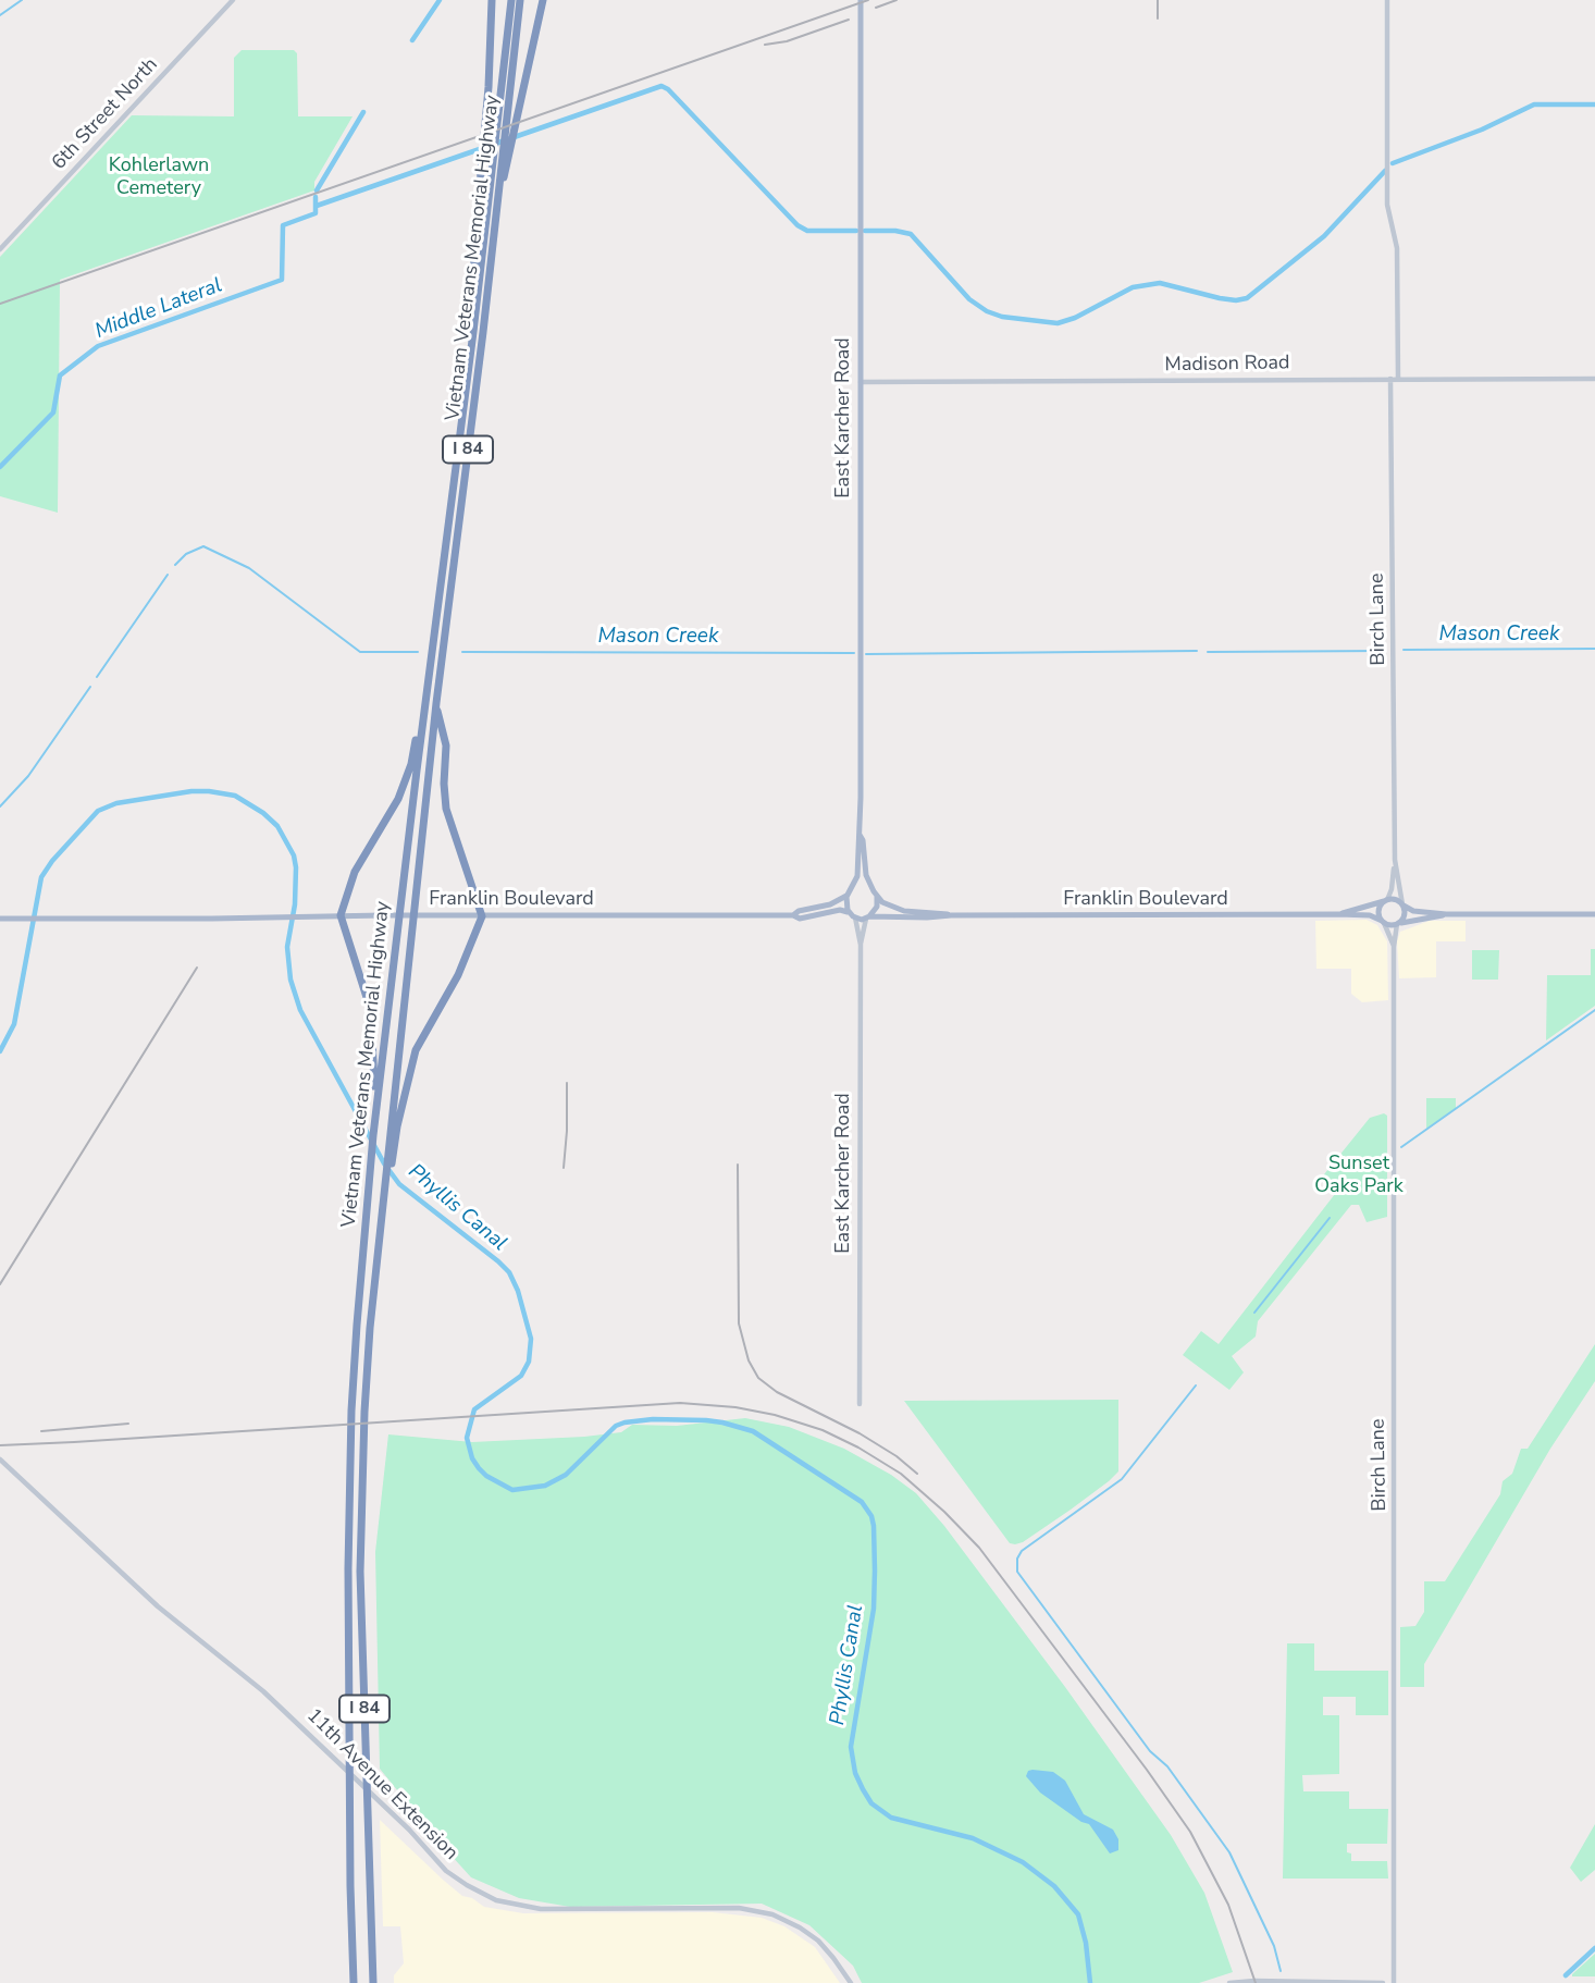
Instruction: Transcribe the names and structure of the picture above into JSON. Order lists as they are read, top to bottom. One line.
{"streets":{"highway":["Vietnam Veterans Memorial Highway","I 84"],"main road":["East Karcher Road","Franklin Boulevard"],"street":["6th Street North","Madison Road","Birch Lane","11th Avenue Extension"]},"crossings":[["Vietnam Veterans Memorial Highway","I 84"],["Madison Road","East Karcher Road"],["Madison Road","Birch Lane"],["Birch Lane","Franklin Boulevard"]],"water":["Middle Lateral","Mason Creek","Phyllis Canal"],"parks":["Kohlerlawn Cemetery","Sunset Oaks Park"]}
